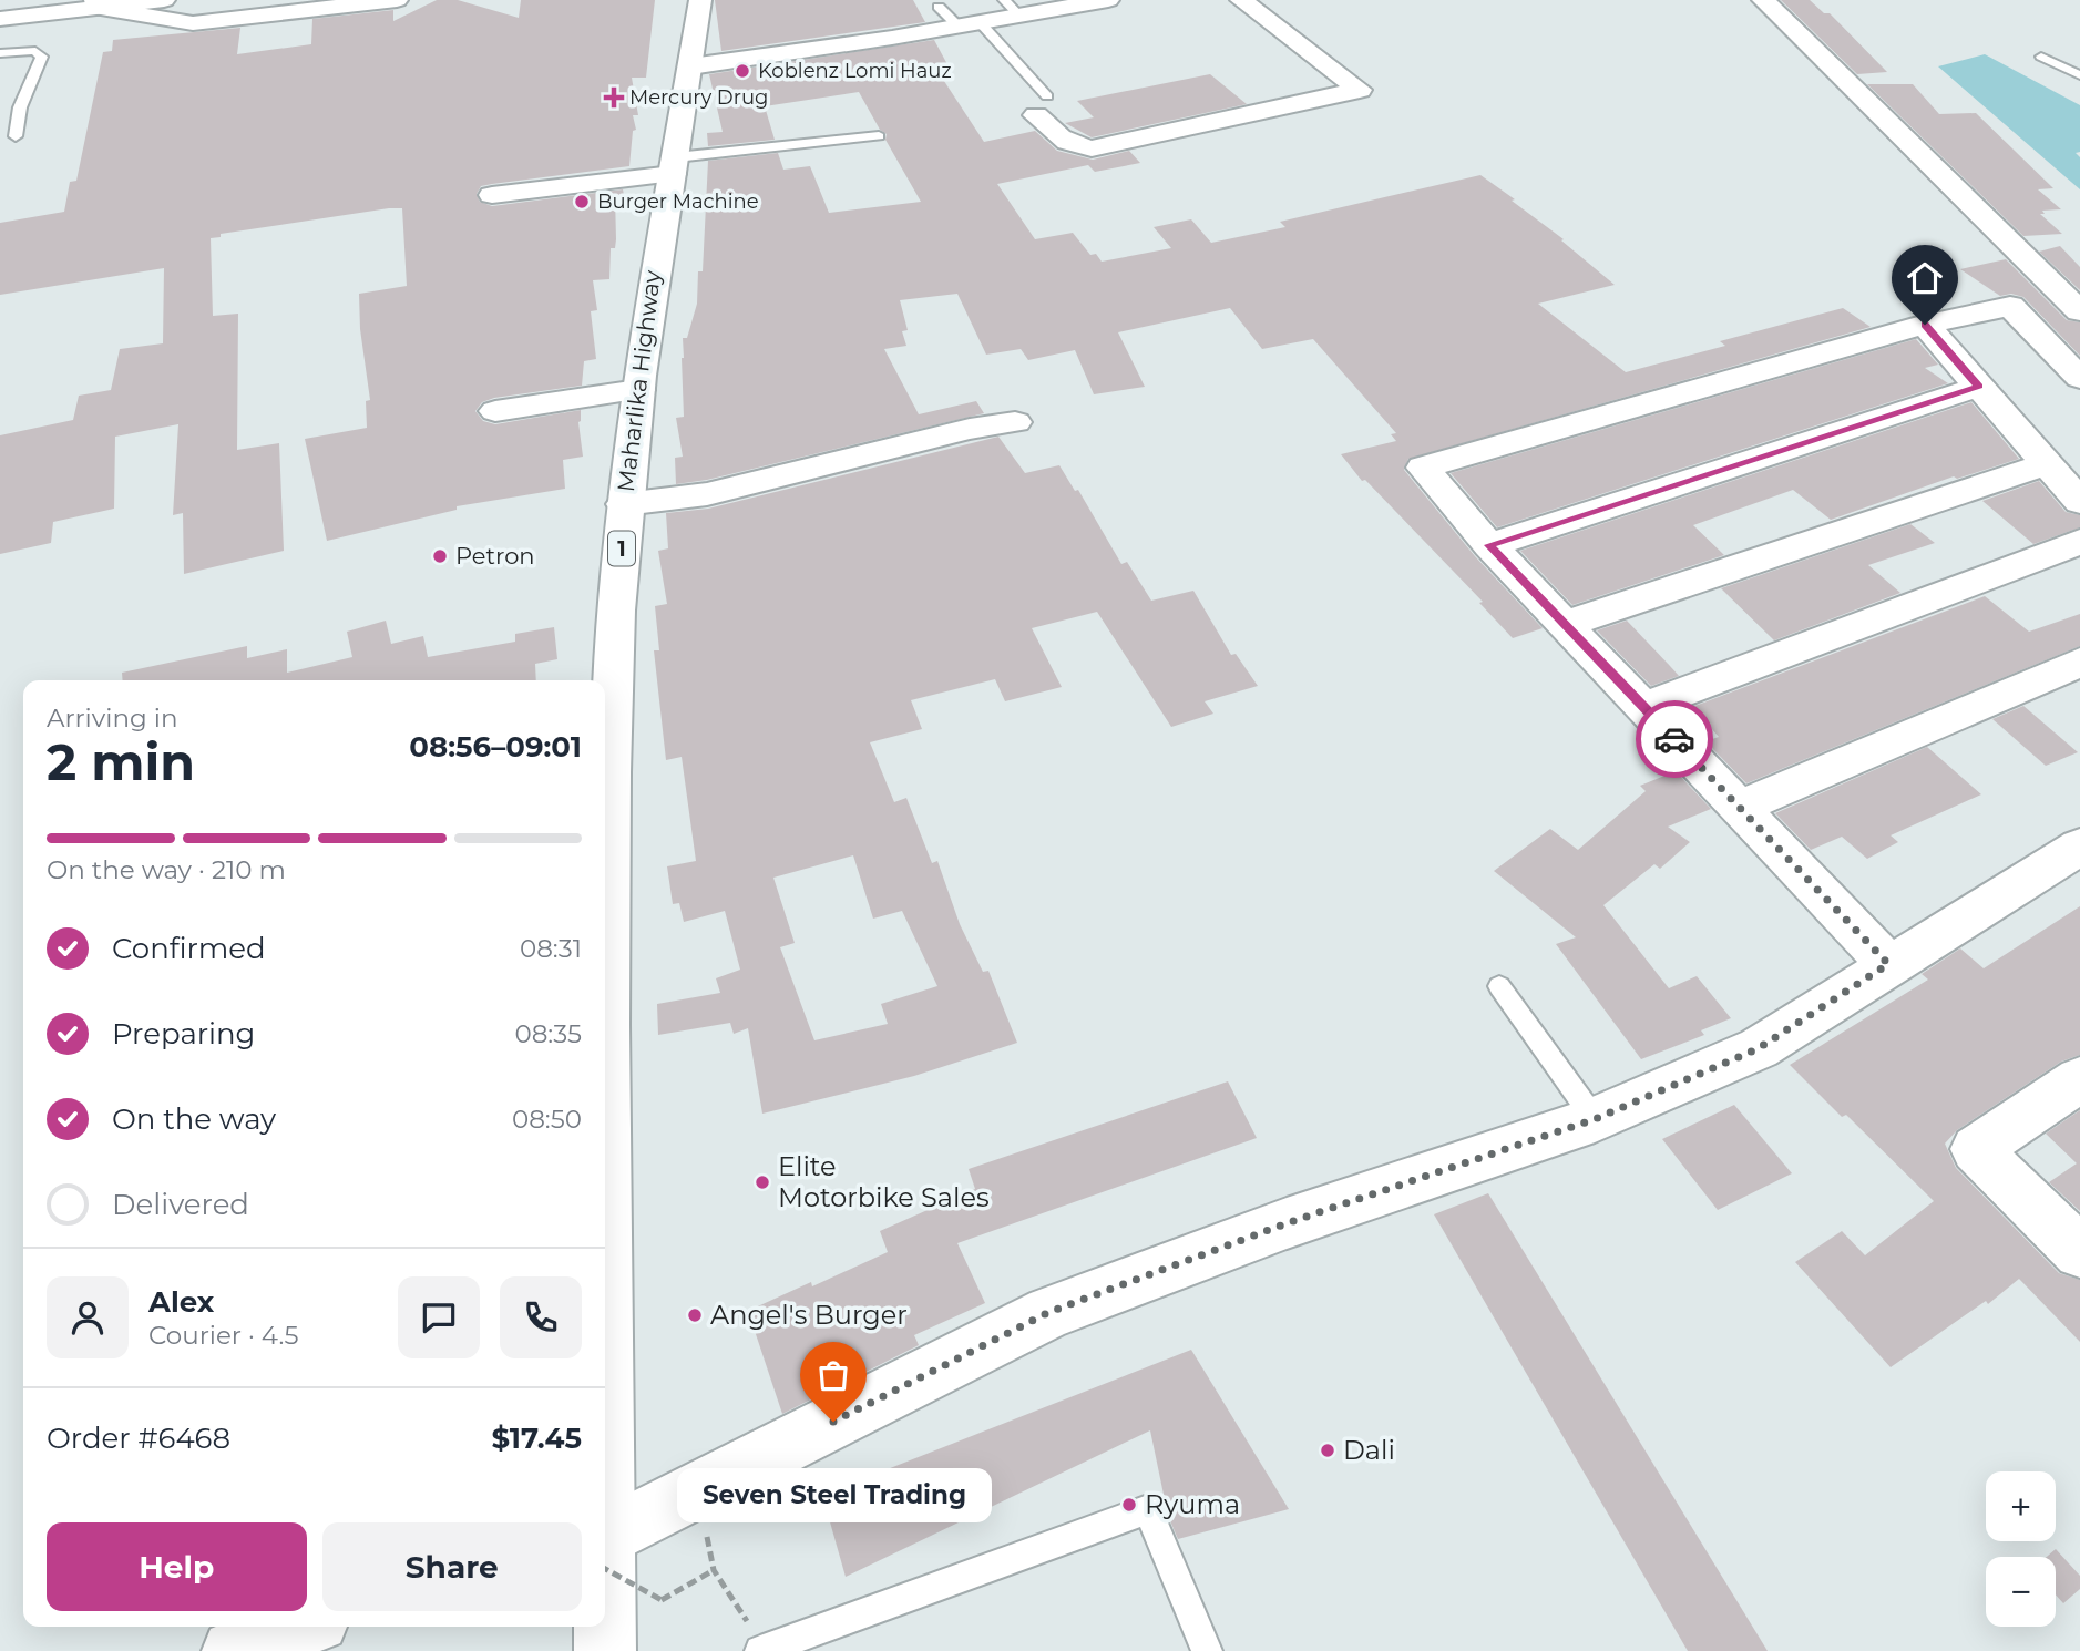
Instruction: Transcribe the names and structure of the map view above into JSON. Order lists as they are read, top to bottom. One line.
{"streets":{"main road":["Maharlika Highway","1"]},"places":{"other":["Koblenz Lomi Hauz","Burger Machine","Petron","Elite Motorbike Sales","Angel's Burger","Seven Steel Trading","Dali","Ryuma"],"health":["Mercury Drug"]},"page":{"heading":["2 min","Arriving in","08:56–09:01"],"panel":["Alex","Courier · 4.5","Order #6468","$17.45"],"bar":"On the way · 210 m","list":[["Confirmed","08:31"],["Preparing","08:35"],["On the way","08:50"],"Delivered"],"bubble":"Seven Steel Trading","map_buttons":["+","−"],"buttons":["Help","Share"]}}
